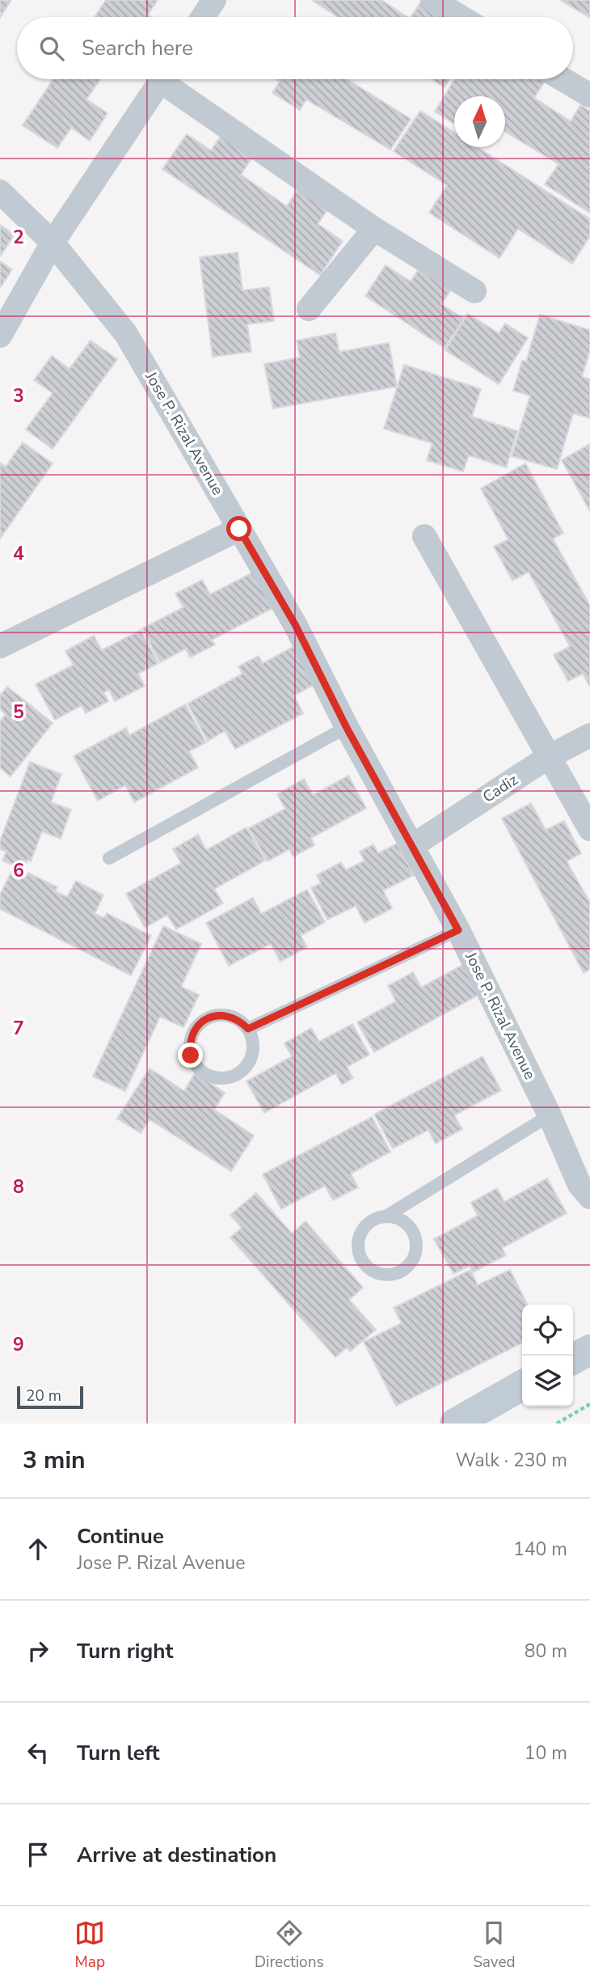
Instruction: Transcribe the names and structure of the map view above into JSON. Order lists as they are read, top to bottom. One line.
{"streets":{"street":["Jose P. Rizal Avenue","Cadiz"]},"crossings":[["Jose P. Rizal Avenue","Cadiz"]],"scale_bar":"20 m","north":"top","page":{"search":"Search here","scale":"20 m","heading":["3 min","Walk · 230 m"],"list":[["Continue","Jose P. Rizal Avenue","140 m"],["Turn right","80 m"],["Turn left","10 m"],"Arrive at destination"],"nav":["Map","Directions","Saved"]},"grid":{"rows":["2","3","4","5","6","7","8","9"]}}
